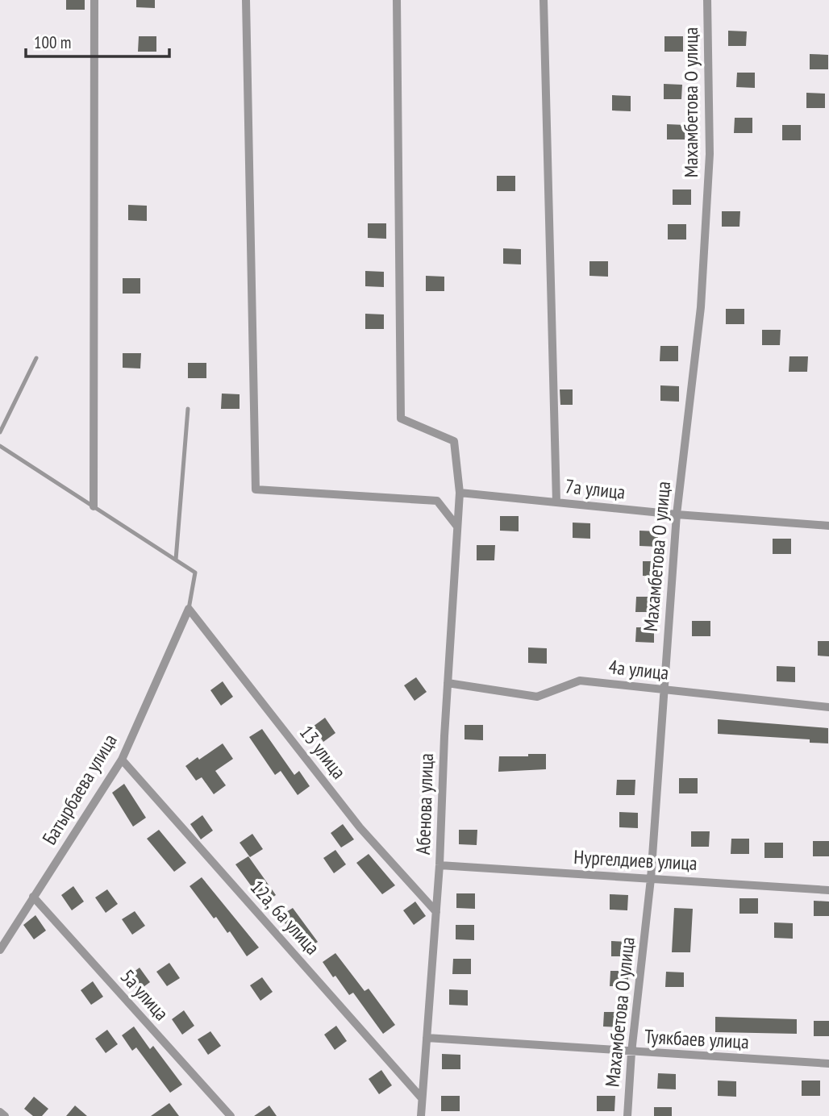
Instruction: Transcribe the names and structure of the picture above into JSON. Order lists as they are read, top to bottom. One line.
{"streets":{"street":["Махамбетова О улица","7а улица","4а улица","13 улица","Батырбаева улица","Абенова улица","Нургелдиев улица","12а, 6а улица","5а улица","Туякбаев улица"]},"crossings":[["Махамбетова О улица","7а улица"],["Махамбетова О улица","4а улица"],["Махамбетова О улица","Нургелдиев улица"],["Махамбетова О улица","Туякбаев улица"],["7а улица","Абенова улица"],["4а улица","Абенова улица"],["13 улица","Батырбаева улица"],["13 улица","Абенова улица"],["Батырбаева улица","12а, 6а улица"],["Батырбаева улица","5а улица"],["Абенова улица","Нургелдиев улица"],["Абенова улица","12а, 6а улица"],["Абенова улица","Туякбаев улица"]],"scale_bar":"100 m"}
